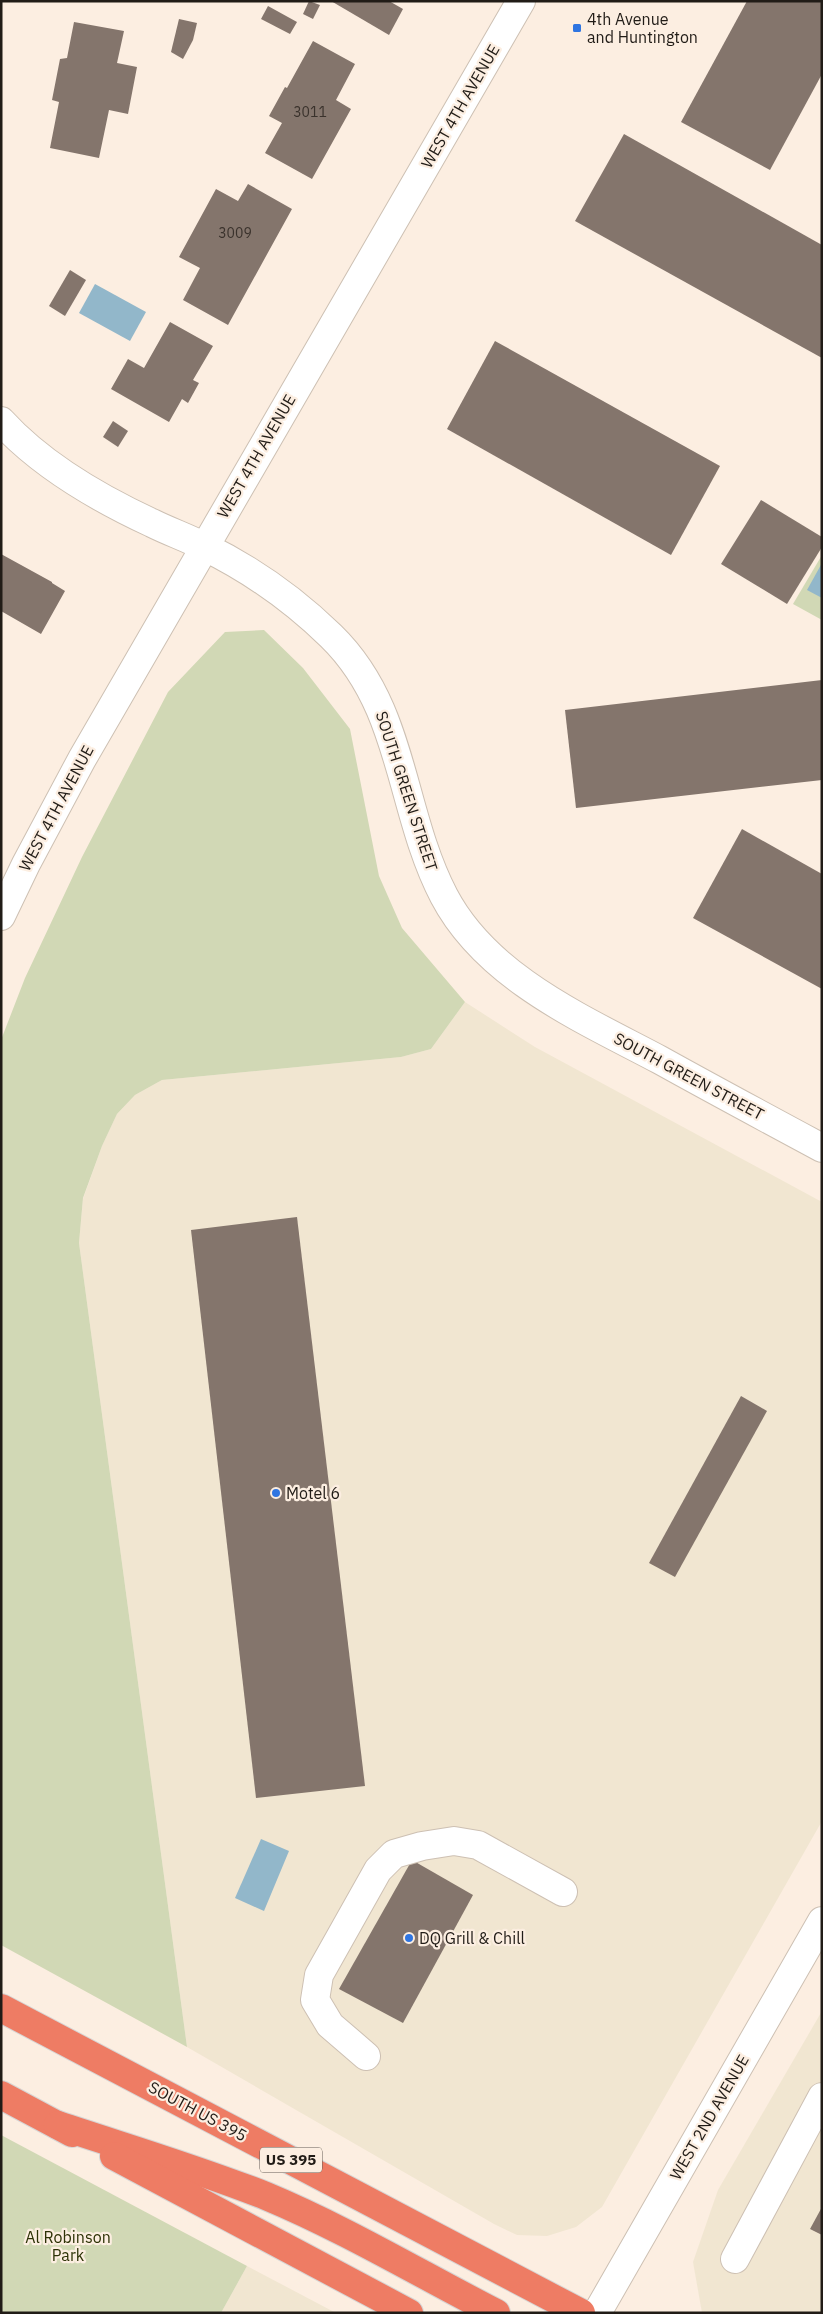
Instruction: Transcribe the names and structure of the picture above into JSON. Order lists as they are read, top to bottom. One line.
{"streets":{"highway":["SOUTH US 395","US 395"],"street":["WEST 4TH AVENUE","SOUTH GREEN STREET","WEST 2ND AVENUE"]},"crossings":[["WEST 4TH AVENUE","SOUTH GREEN STREET"]],"parks":["Al Robinson Park"],"places":{"transit":["4th Avenue and Huntington"],"other":["Motel 6","DQ Grill & Chill"]},"house_numbers":["3011","3009"]}
